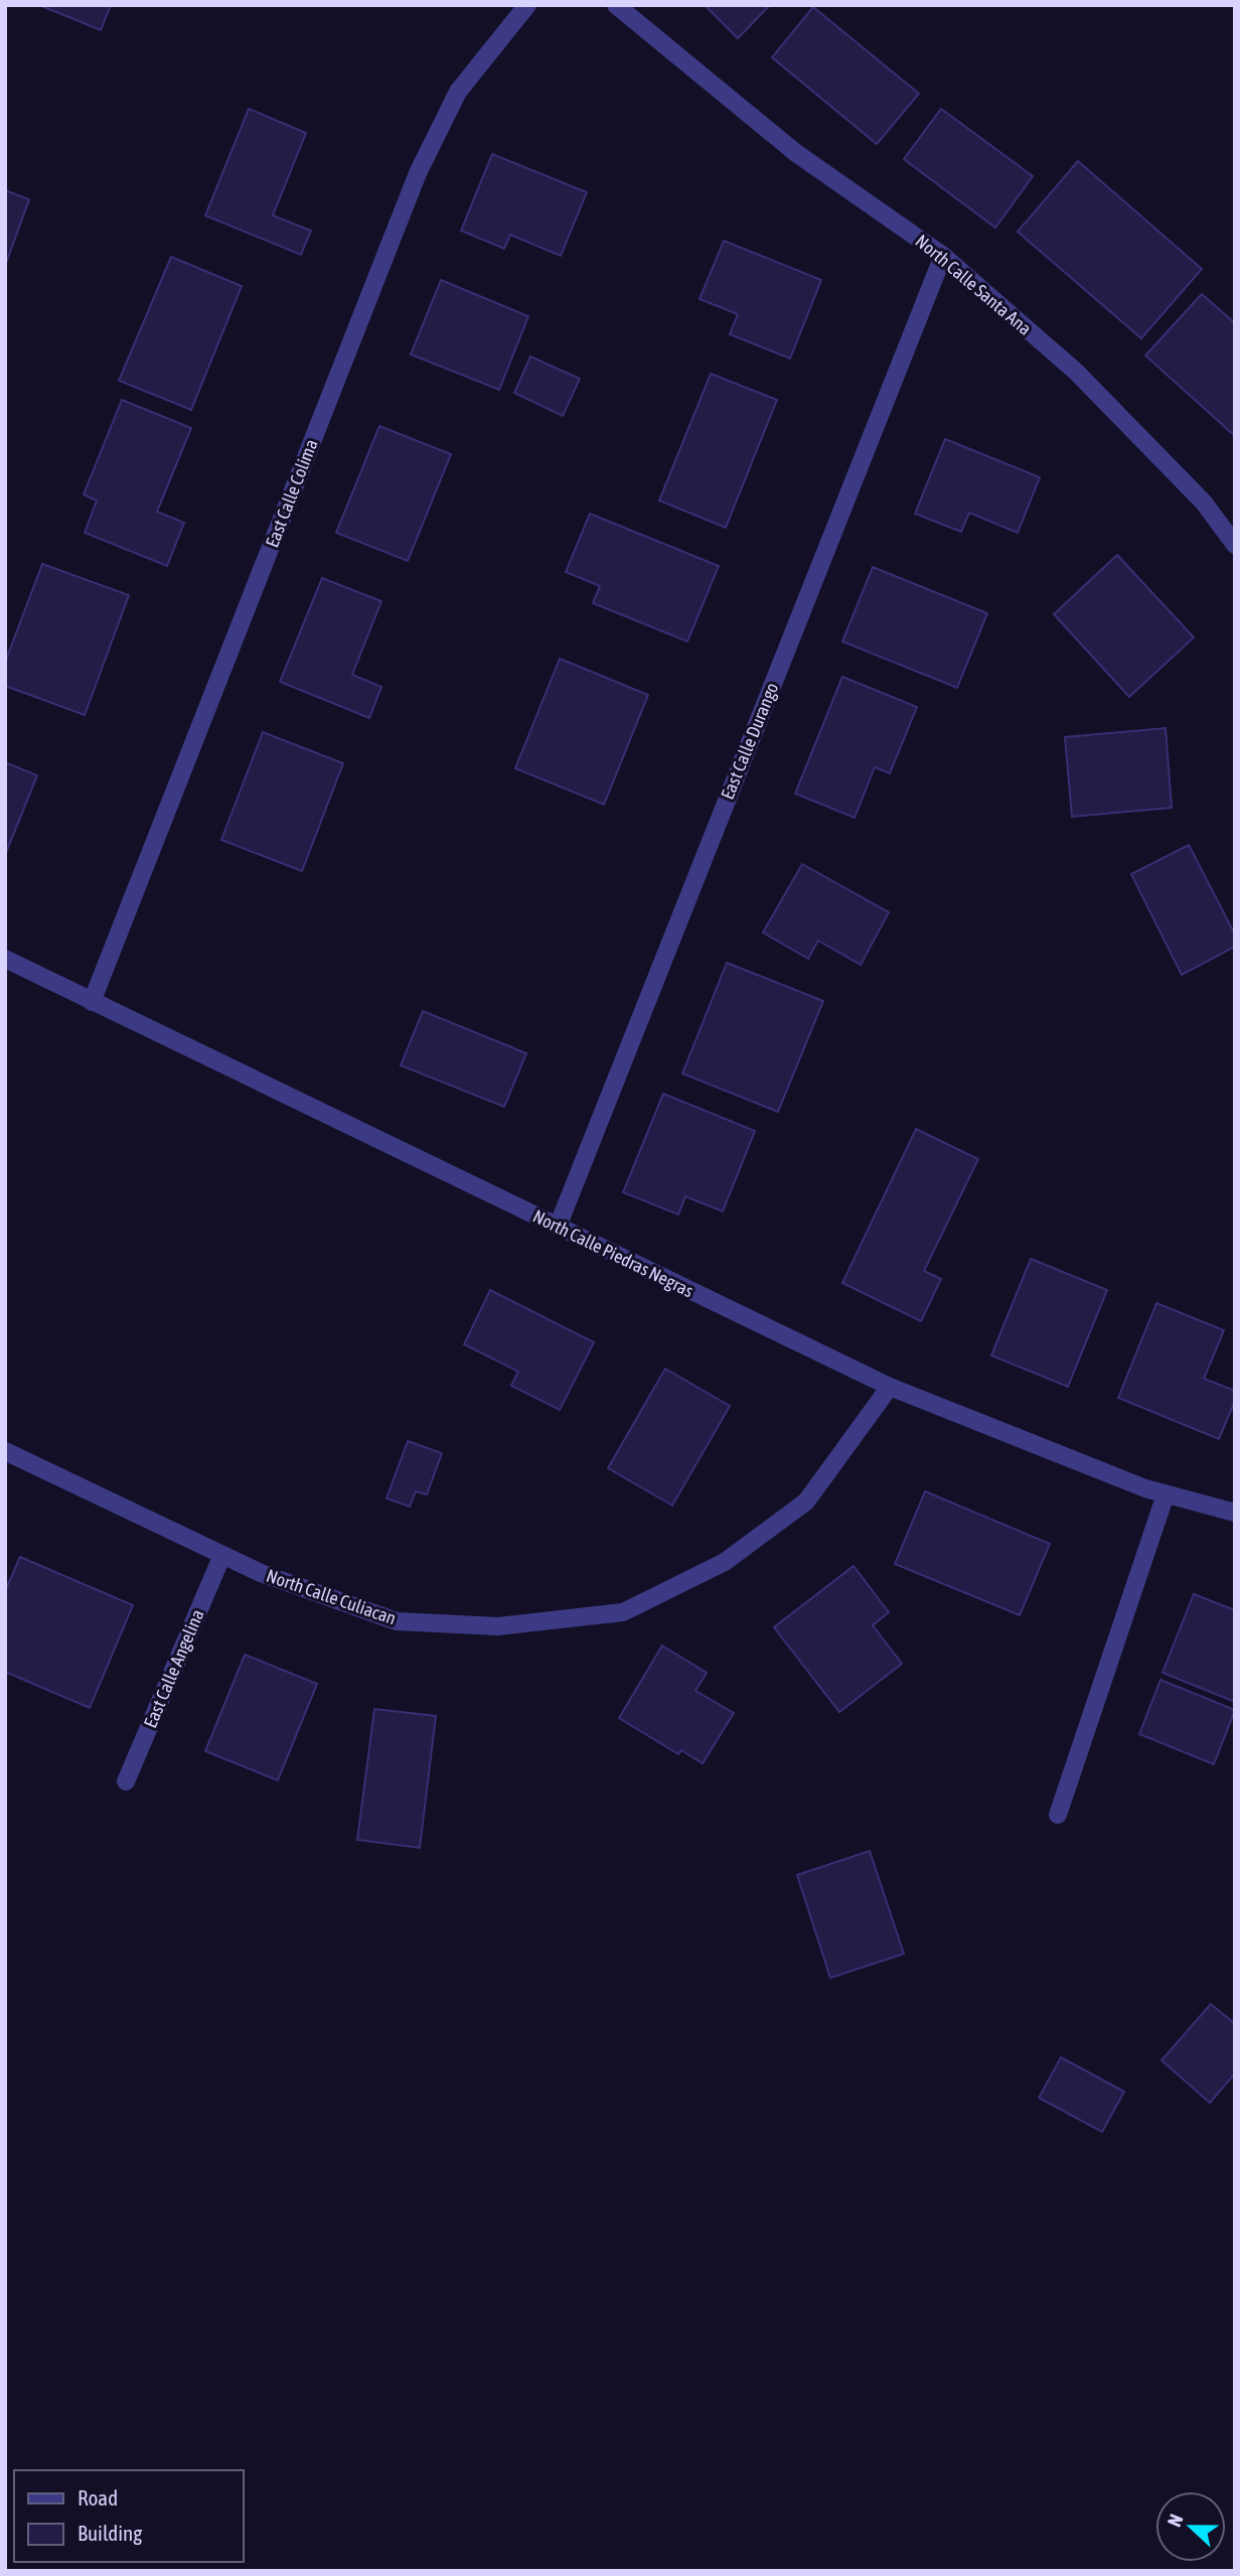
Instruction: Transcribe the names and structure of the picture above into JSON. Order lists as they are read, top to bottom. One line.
{"streets":{"street":["North Calle Santa Ana","East Calle Colima","East Calle Durango","North Calle Piedras Negras","North Calle Culiacan","East Calle Angelina"]},"crossings":[["North Calle Santa Ana","East Calle Durango"],["East Calle Colima","North Calle Piedras Negras"],["East Calle Durango","North Calle Piedras Negras"],["North Calle Piedras Negras","North Calle Culiacan"],["North Calle Culiacan","East Calle Angelina"]],"legend":["Road","Building"],"north":"left"}
